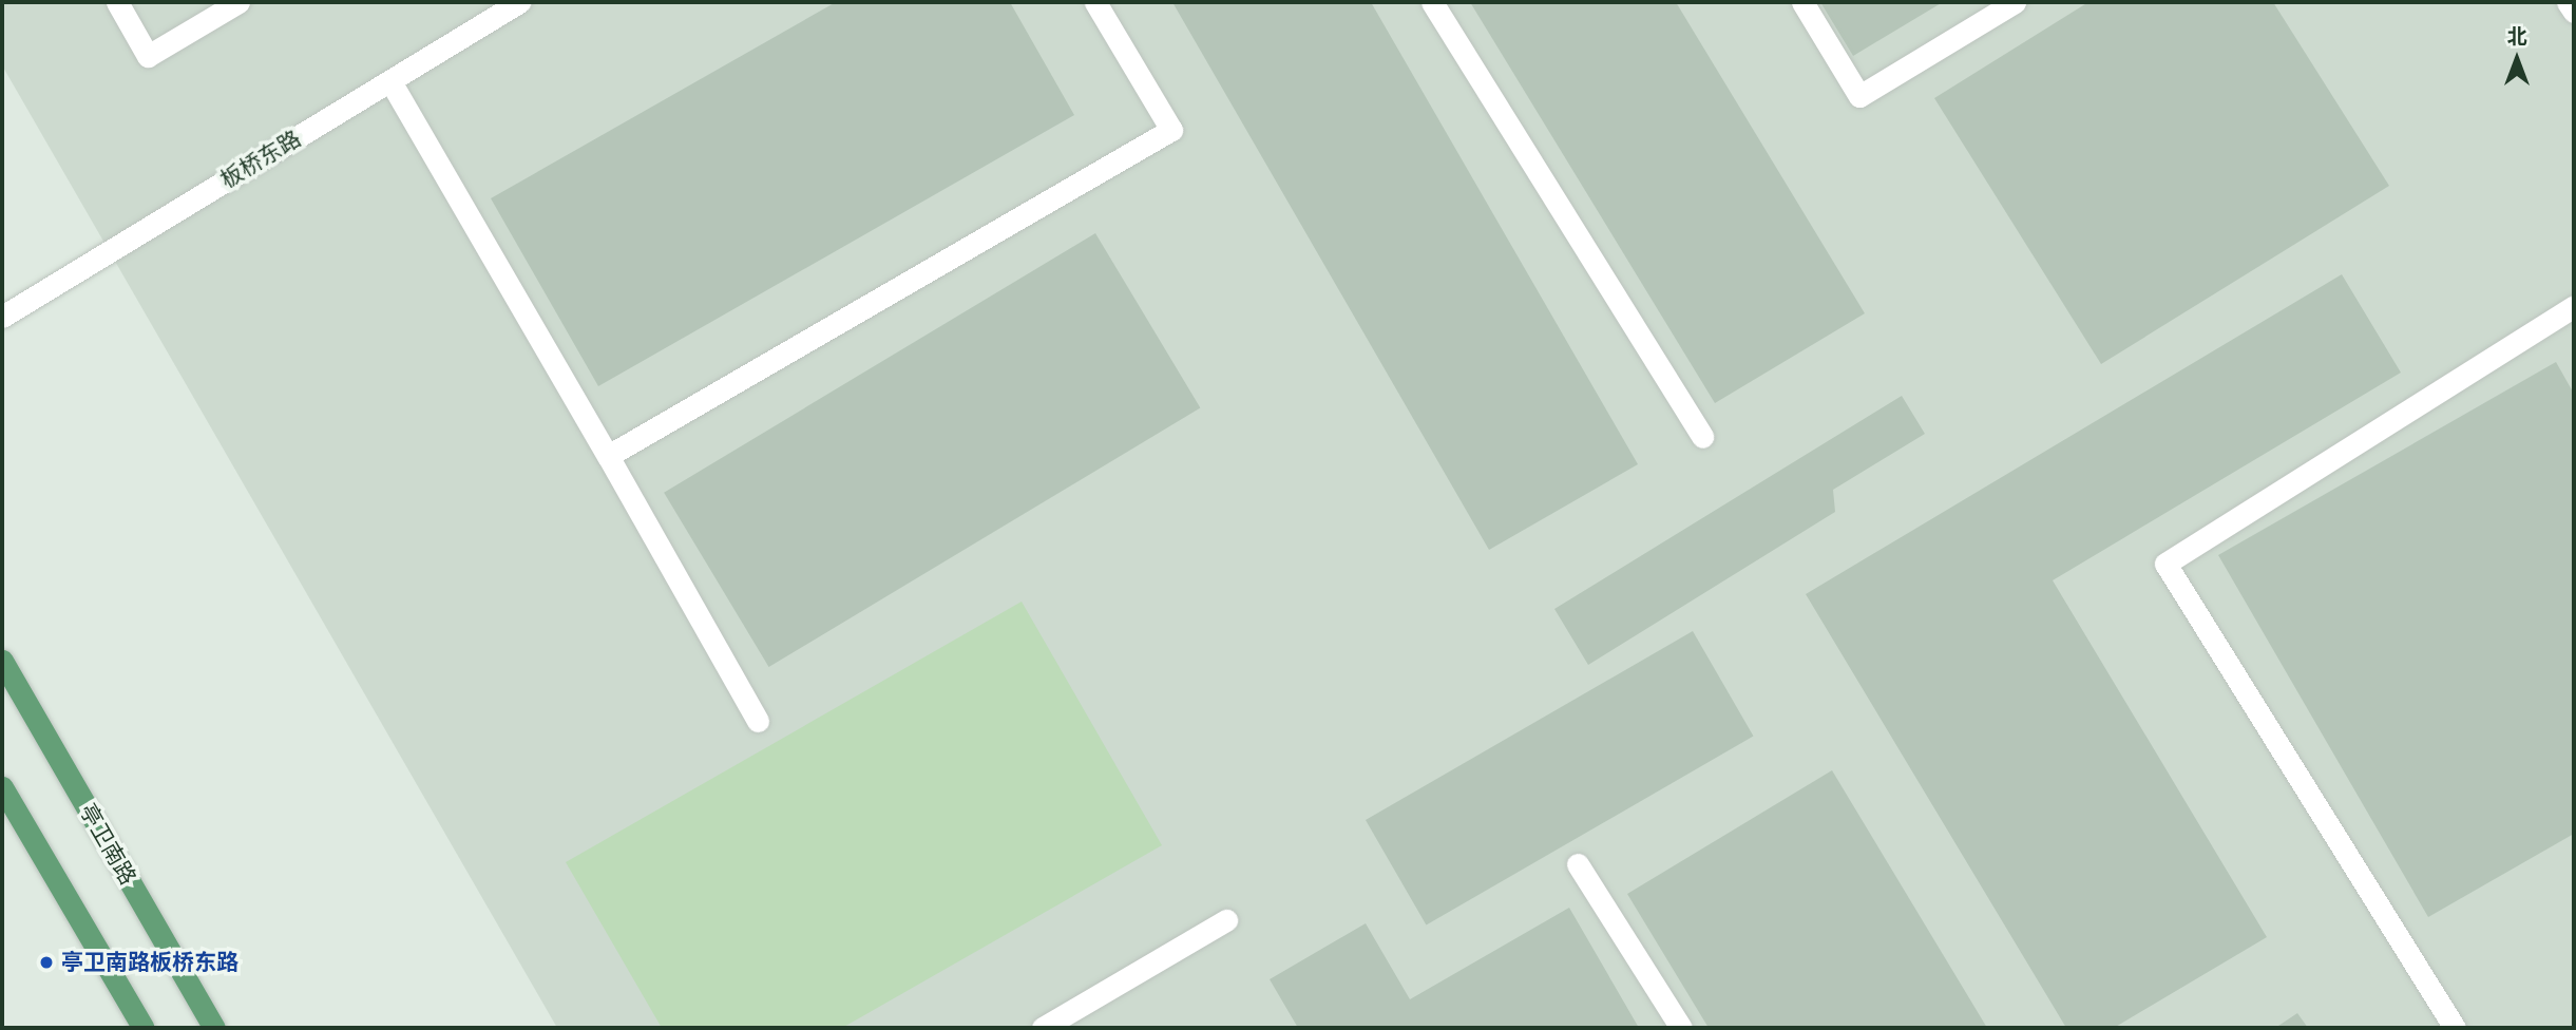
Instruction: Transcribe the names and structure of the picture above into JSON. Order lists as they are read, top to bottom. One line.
{"streets":{"main road":["亭卫南路"],"street":["板桥东路"]},"places":["亭卫南路板桥东路"],"north":"top"}
